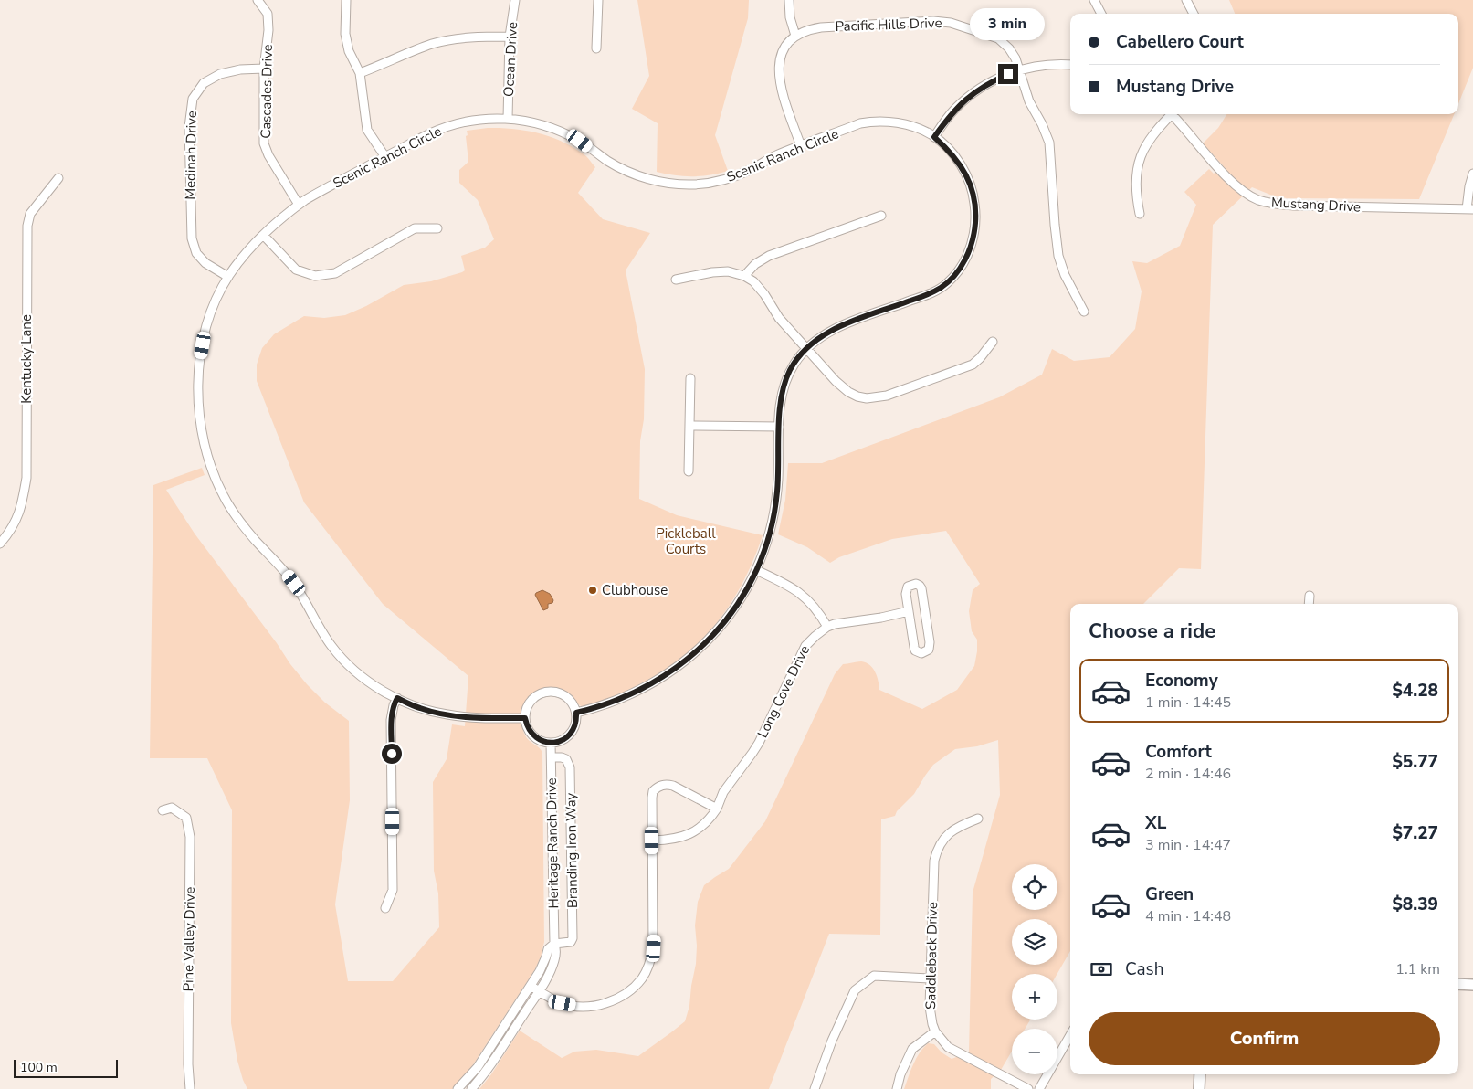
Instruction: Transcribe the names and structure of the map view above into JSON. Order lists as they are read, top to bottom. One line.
{"streets":{"street":["Pacific Hills Drive","Ocean Drive","Cascades Drive","Medinah Drive","Scenic Ranch Circle","Mustang Drive","Kentucky Lane","Long Cove Drive","Heritage Ranch Drive","Branding Iron Way","Pine Valley Drive","Saddleback Drive"]},"crossings":[["Ocean Drive","Scenic Ranch Circle"],["Cascades Drive","Medinah Drive"],["Cascades Drive","Scenic Ranch Circle"],["Medinah Drive","Scenic Ranch Circle"],["Scenic Ranch Circle","Heritage Ranch Drive"],["Heritage Ranch Drive","Branding Iron Way"]],"parks":["Pickleball Courts"],"places":["Clubhouse"],"scale_bar":"100 m","page":{"bubble":"3 min","banner":["Cabellero Court","Mustang Drive"],"heading":"Choose a ride","list":[{"name":"Economy","note":"1 min · 14:45","value":"$4.28"},{"name":"Comfort","note":"2 min · 14:46","value":"$5.77"},{"name":"XL","note":"3 min · 14:47","value":"$7.27"},{"name":"Green","note":"4 min · 14:48","value":"$8.39"}],"map_buttons":["+","−"],"pay":["Cash","1.1 km"],"buttons":"Confirm","scale":"100 m"}}
